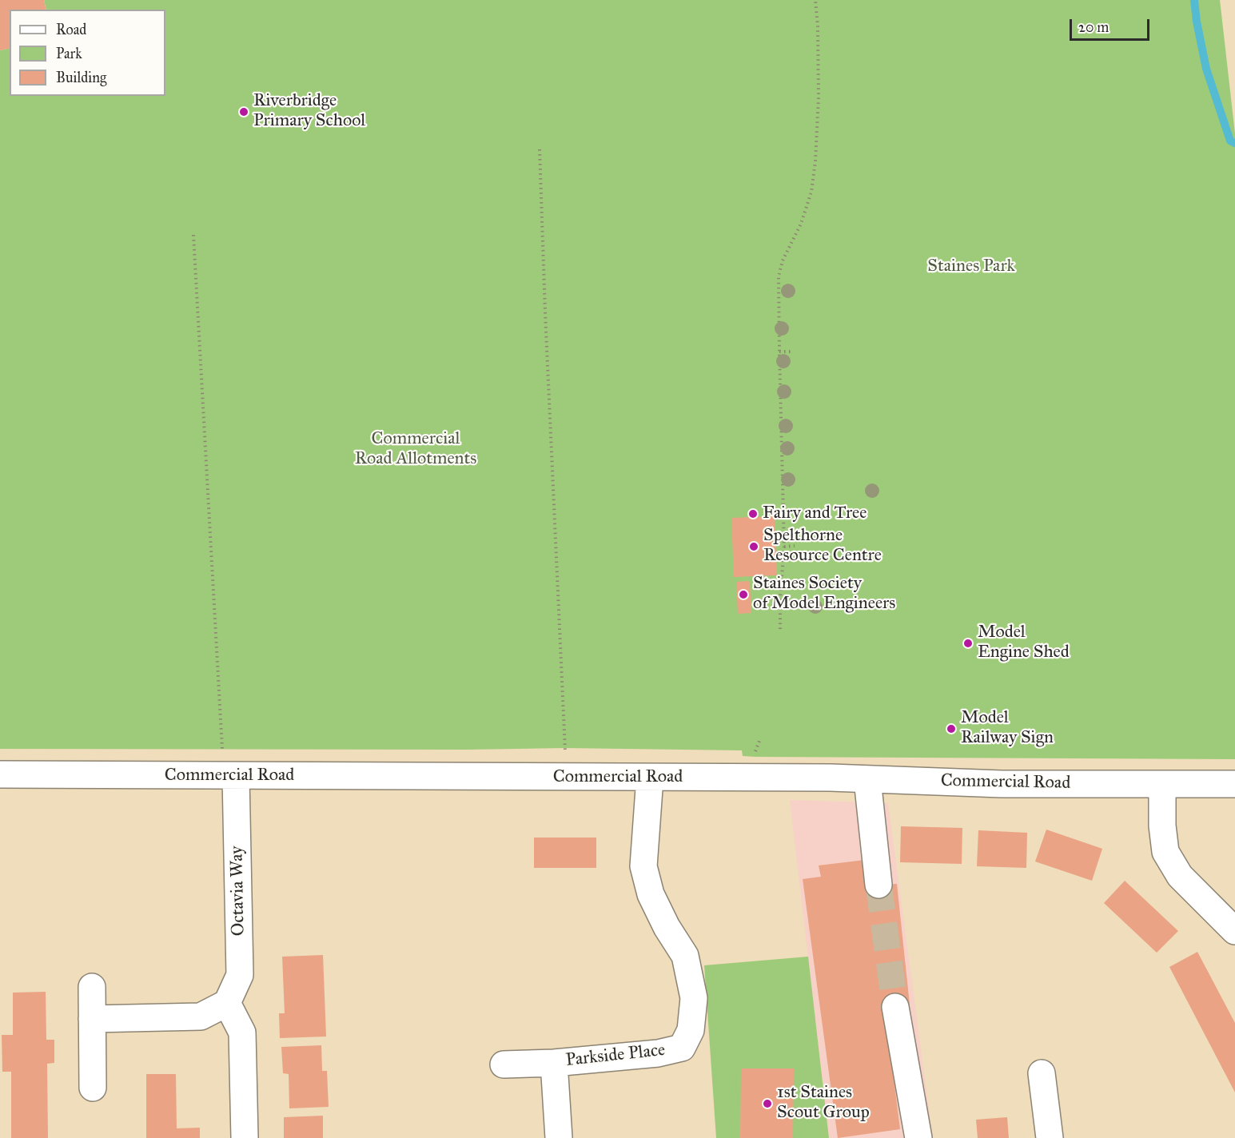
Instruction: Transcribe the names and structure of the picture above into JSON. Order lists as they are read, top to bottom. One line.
{"streets":{"street":["Commercial Road","Octavia Way","Parkside Place"]},"crossings":[["Commercial Road","Octavia Way"],["Commercial Road","Parkside Place"]],"parks":["Staines Park","Commercial Road Allotments"],"places":["Riverbridge Primary School","Fairy and Tree","Spelthorne Resource Centre","Staines Society of Model Engineers","Model Engine Shed","Model Railway Sign","1st Staines Scout Group"],"legend":["Road","Park","Building"],"scale_bar":"20 m"}
